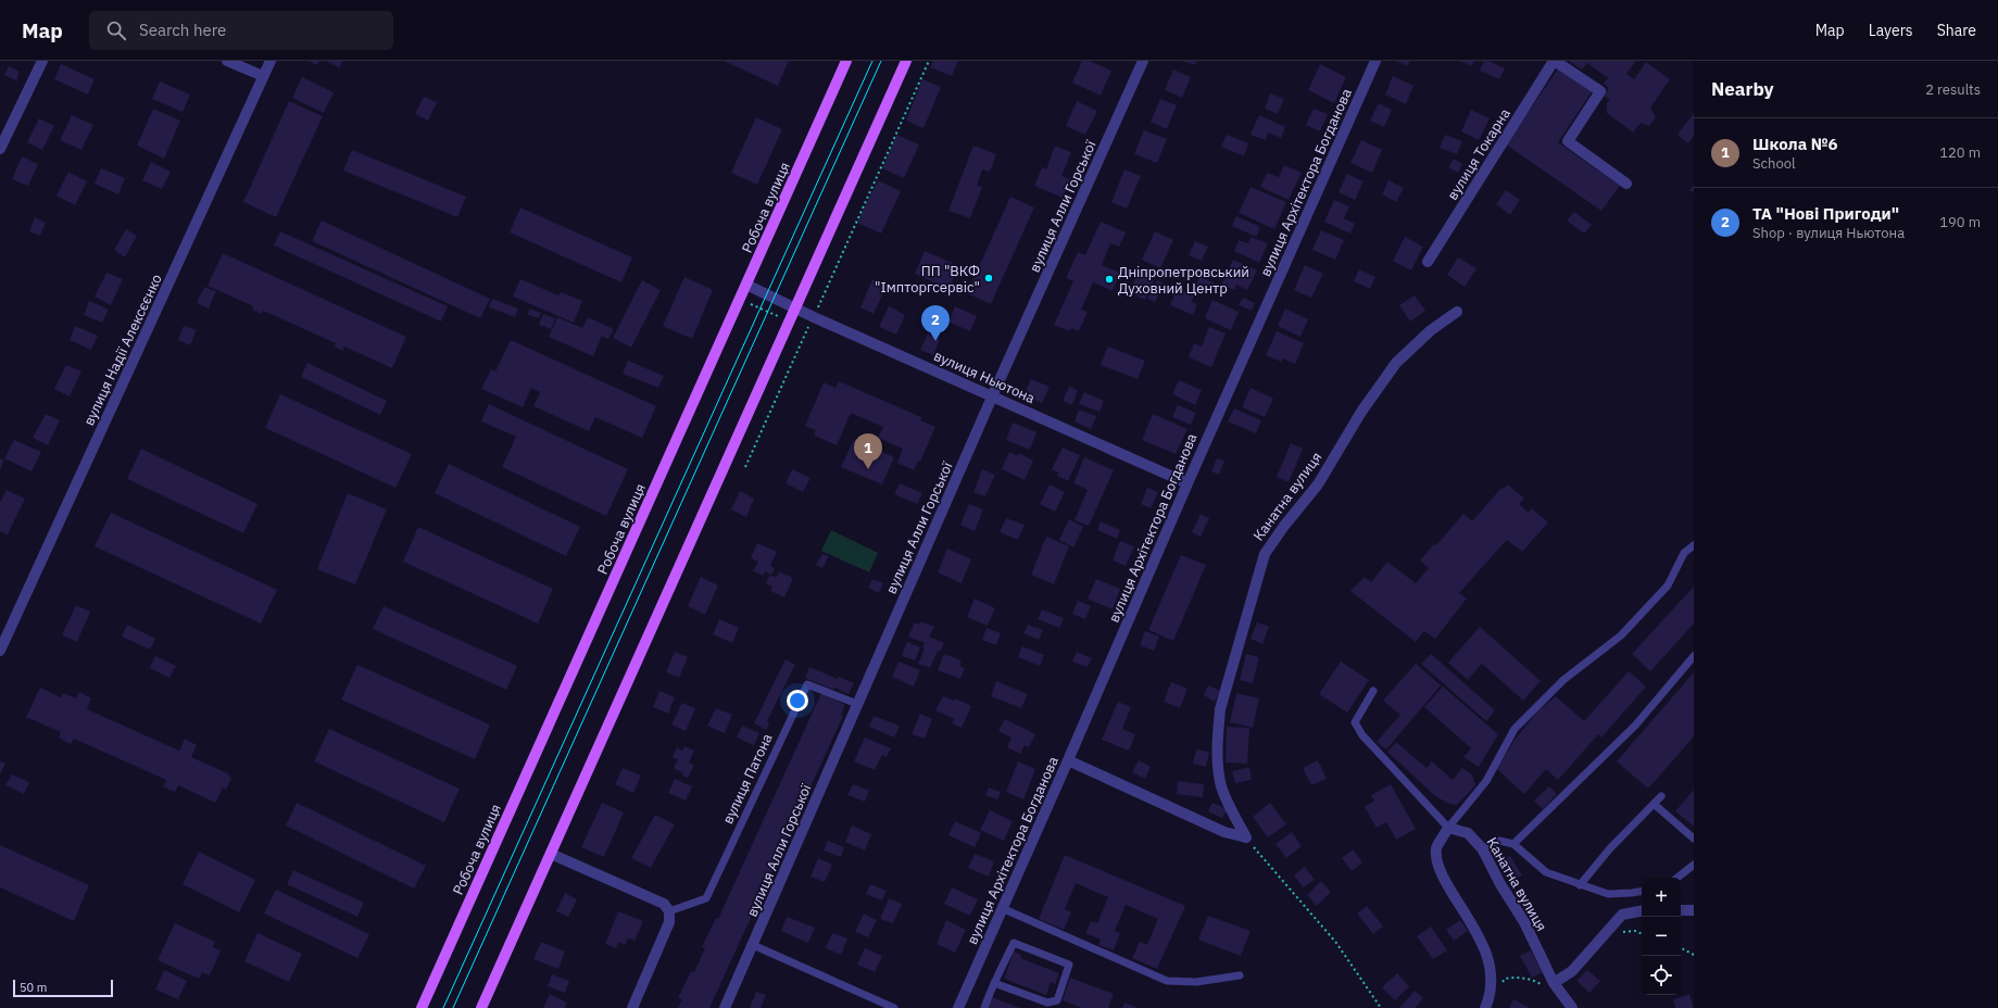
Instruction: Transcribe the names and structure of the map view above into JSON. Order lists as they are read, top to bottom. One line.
{"streets":{"main road":["Робоча вулиця"],"street":["вулиця Токарна","вулиця Архітектора Богданова","вулиця Алли Горської","вулиця Надії Алексєєнко","вулиця Ньютона","Канатна вулиця"],"lane":["вулиця Патона"]},"crossings":[["вулиця Архітектора Богданова","вулиця Ньютона"],["вулиця Алли Горської","вулиця Ньютона"],["вулиця Алли Горської","вулиця Патона"],["Робоча вулиця","вулиця Ньютона"]],"places":["ПП \"ВКФ \"Імпторгсервіс\"","Дніпропетровський Духовний Центр"],"scale_bar":"50 m","page":{"header":"Map","search":"Search here","nav":["Map","Layers","Share"],"heading":["Nearby","2 results"],"list":[{"mark":"1","name":"Школа №6","note":"School","value":"120 m"},{"mark":"2","name":"ТА \"Нові Пригоди\"","note":"Shop · вулиця Ньютона","value":"190 m"}],"pins":["2","1"],"map_buttons":["+","−"],"scale":"50 m"}}
